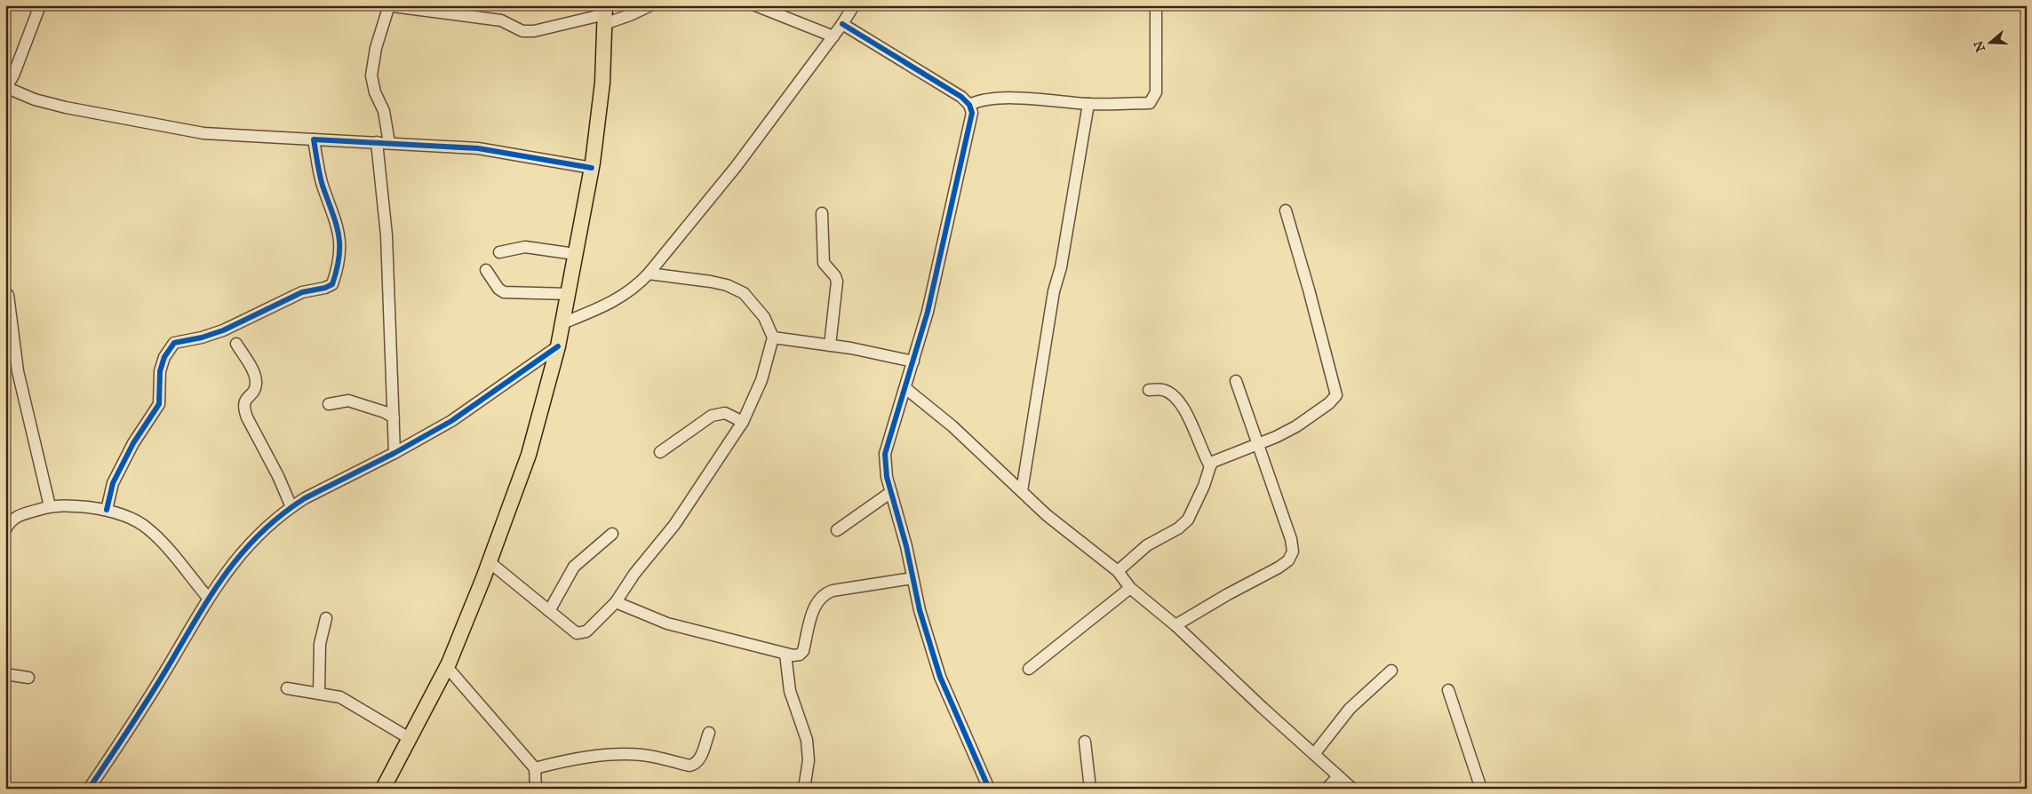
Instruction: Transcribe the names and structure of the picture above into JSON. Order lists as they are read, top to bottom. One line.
{"north":"left"}
